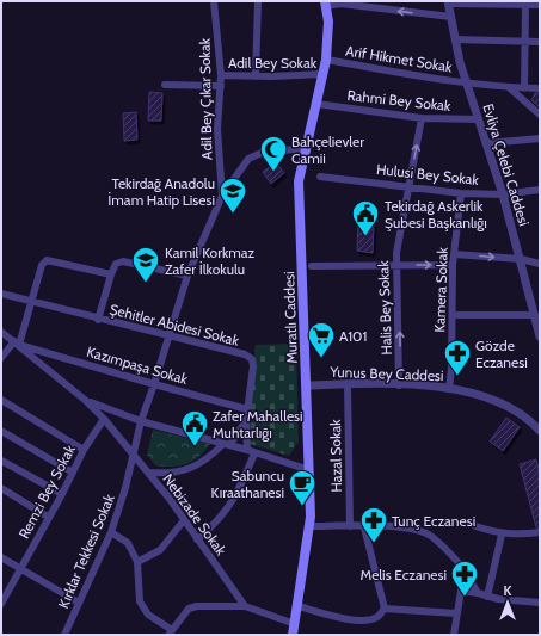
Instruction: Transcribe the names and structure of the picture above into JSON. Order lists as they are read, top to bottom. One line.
{"streets":{"main road":["Muratlı Caddesi"],"street":["Arif Hikmet Sokak","Adil Bey Sokak","Adil Bey Çıkar Sokak","Rahmi Bey Sokak","Evliya Çelebi Caddesi","Hulusi Bey Sokak","Kamera Sokak","Halis Bey Sokak","Şehitler Abidesi Sokak","Kazımpaşa Sokak","Yunus Bey Caddesi","Hazal Sokak","Remzi Bey Sokak","Nebizade Sokak","Kırklar Tekkesi Sokak"]},"crossings":[["Arif Hikmet Sokak","Evliya Çelebi Caddesi"],["Arif Hikmet Sokak","Muratlı Caddesi"],["Adil Bey Sokak","Adil Bey Çıkar Sokak"],["Adil Bey Sokak","Muratlı Caddesi"],["Adil Bey Çıkar Sokak","Muratlı Caddesi"],["Adil Bey Çıkar Sokak","Şehitler Abidesi Sokak"],["Adil Bey Çıkar Sokak","Kazımpaşa Sokak"],["Adil Bey Çıkar Sokak","Kırklar Tekkesi Sokak"],["Rahmi Bey Sokak","Evliya Çelebi Caddesi"],["Rahmi Bey Sokak","Halis Bey Sokak"],["Rahmi Bey Sokak","Muratlı Caddesi"],["Evliya Çelebi Caddesi","Hulusi Bey Sokak"],["Hulusi Bey Sokak","Kamera Sokak"],["Hulusi Bey Sokak","Halis Bey Sokak"],["Kamera Sokak","Yunus Bey Caddesi"],["Halis Bey Sokak","Yunus Bey Caddesi"],["Muratlı Caddesi","Yunus Bey Caddesi"],["Şehitler Abidesi Sokak","Kazımpaşa Sokak"],["Yunus Bey Caddesi","Hazal Sokak"],["Remzi Bey Sokak","Nebizade Sokak"],["Nebizade Sokak","Kırklar Tekkesi Sokak"]],"one_way":["Halis Bey Sokak"],"places":{"mosque":["Bahçelievler Camii"],"school or university":["Tekirdağ Anadolu İmam Hatip Lisesi","Kamil Korkmaz Zafer İlkokulu"],"public building":["Tekirdağ Askerlik Şubesi Başkanlığı","Zafer Mahallesi Muhtarlığı"],"supermarket":["A101"],"pharmacy":["Gözde Eczanesi","Tunç Eczanesi","Melis Eczanesi"],"cafe":["Sabuncu Kıraathanesi"]},"north":"top"}
